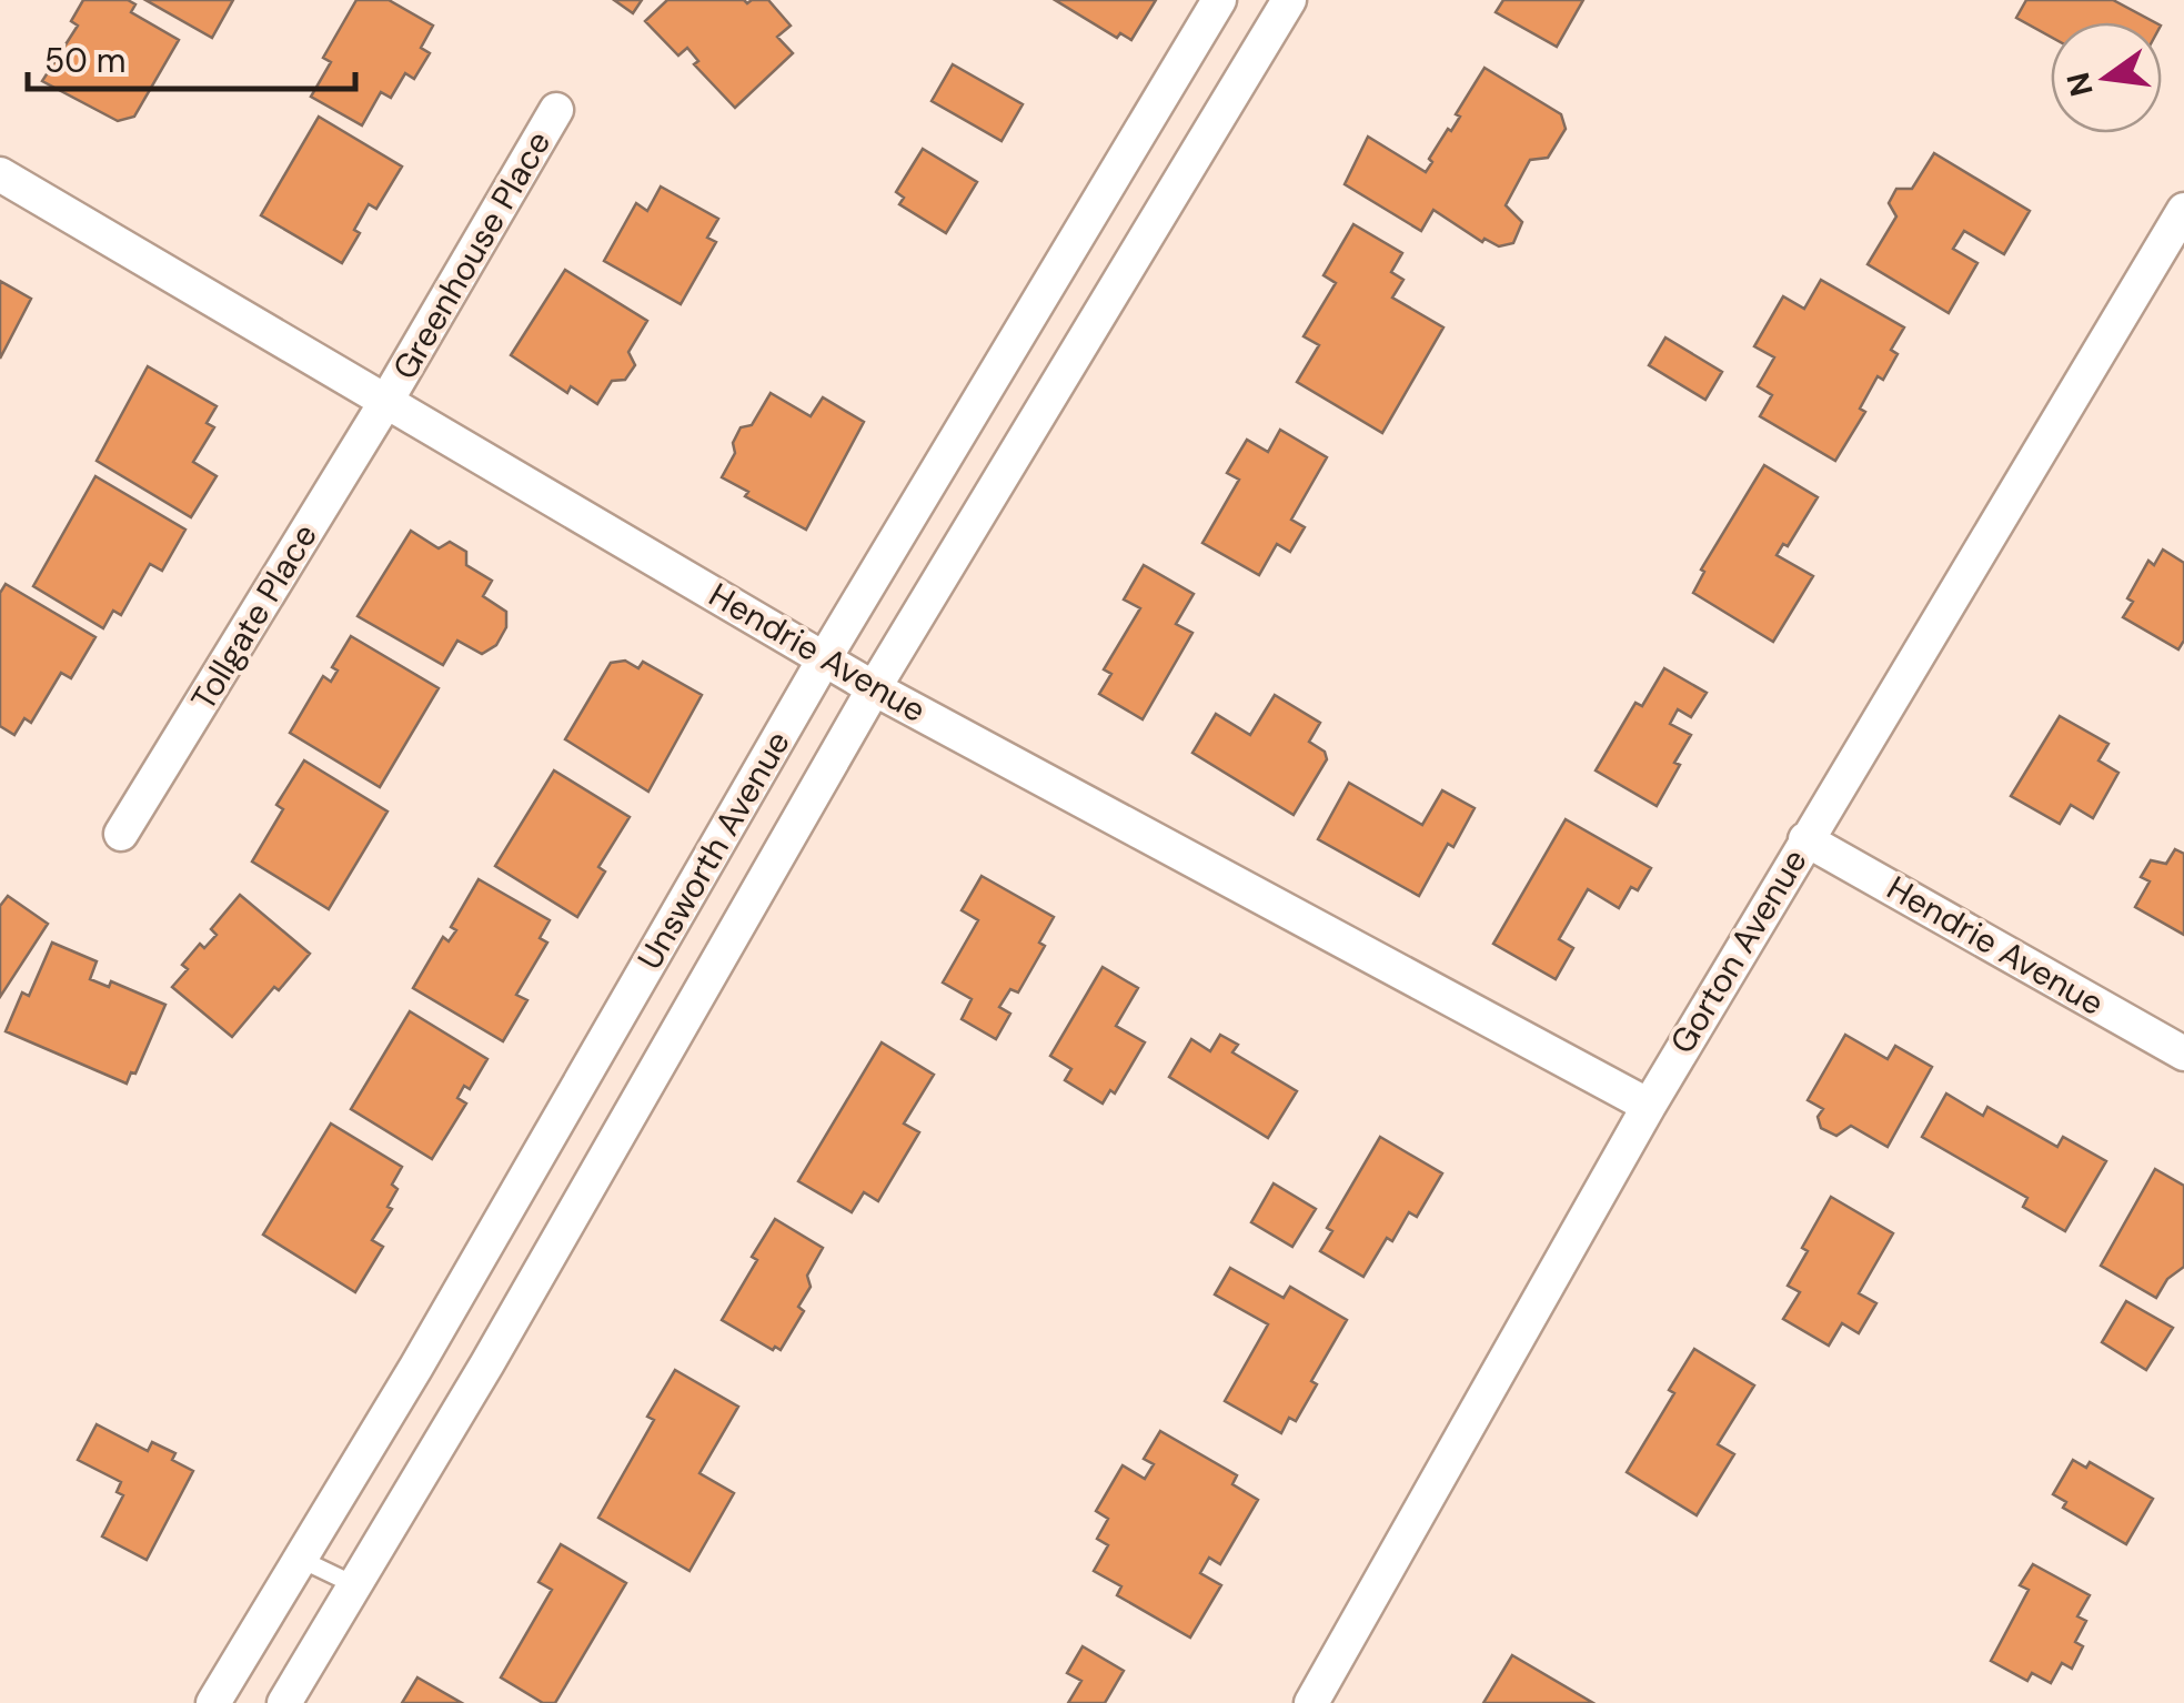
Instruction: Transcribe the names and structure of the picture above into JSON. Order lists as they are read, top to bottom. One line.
{"streets":{"street":["Greenhouse Place","Tollgate Place","Hendrie Avenue","Unsworth Avenue","Gorton Avenue"]},"crossings":[["Greenhouse Place","Tollgate Place"],["Greenhouse Place","Hendrie Avenue"],["Tollgate Place","Hendrie Avenue"],["Hendrie Avenue","Unsworth Avenue"],["Hendrie Avenue","Gorton Avenue"]],"scale_bar":"50 m","north":"left"}
